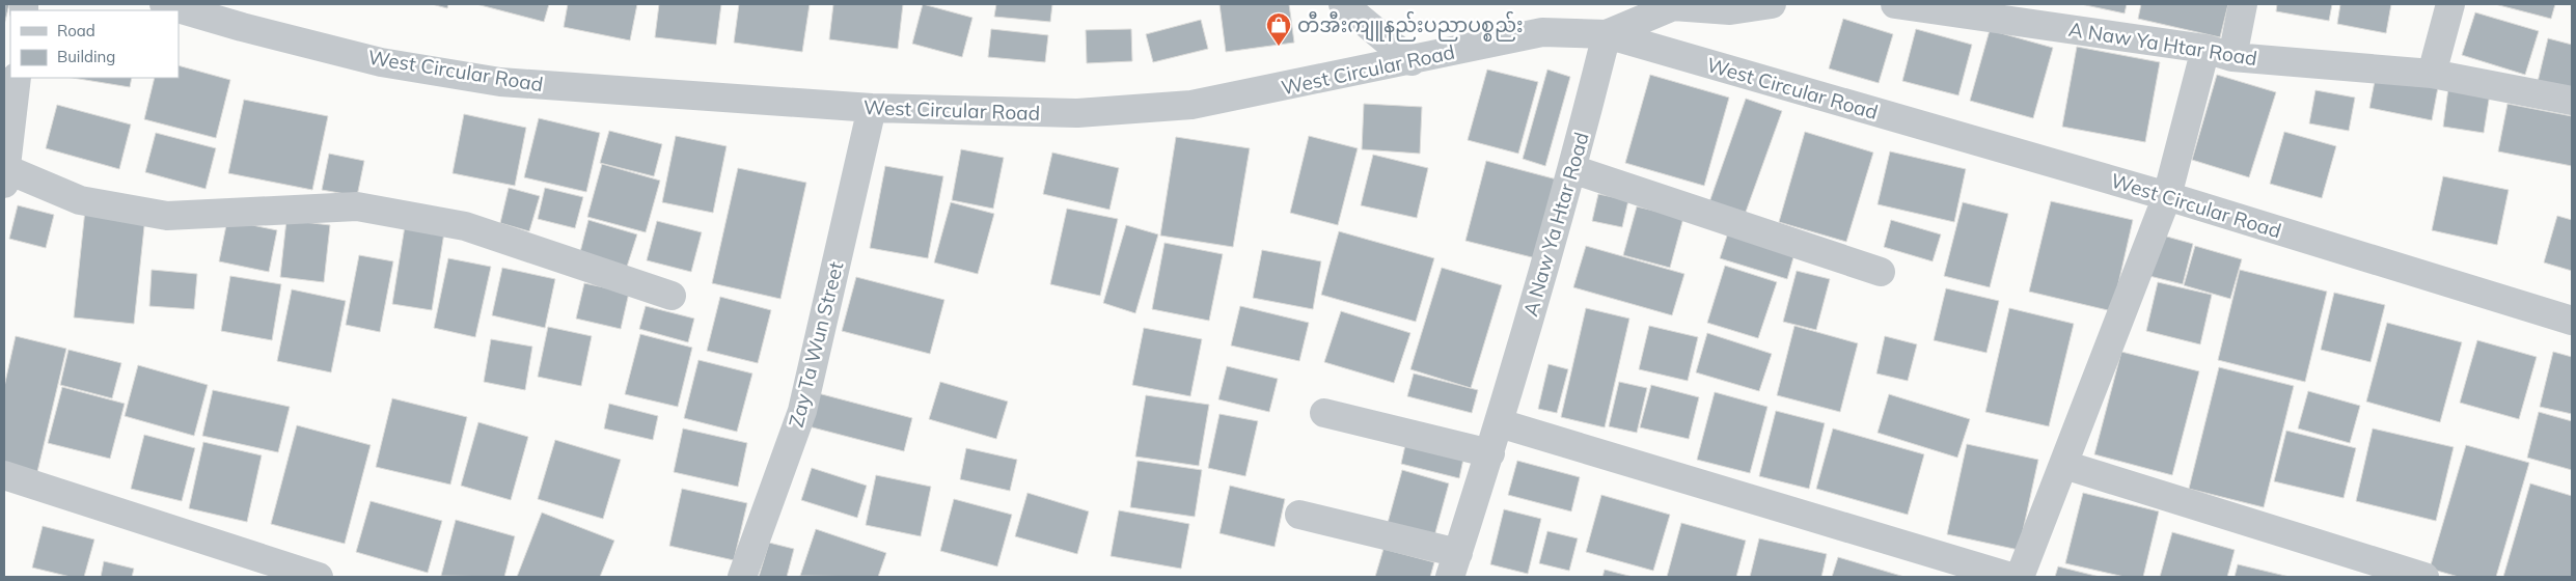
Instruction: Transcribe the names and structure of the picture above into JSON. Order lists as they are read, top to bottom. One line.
{"streets":{"street":["A Naw Ya Htar Road","West Circular Road","Zay Ta Wun Street"]},"crossings":[["A Naw Ya Htar Road","West Circular Road"],["West Circular Road","Zay Ta Wun Street"]],"places":{"shop":["တီအီးကျူနည်းပညာပစ္စည်း"]},"legend":["Road","Building"]}
